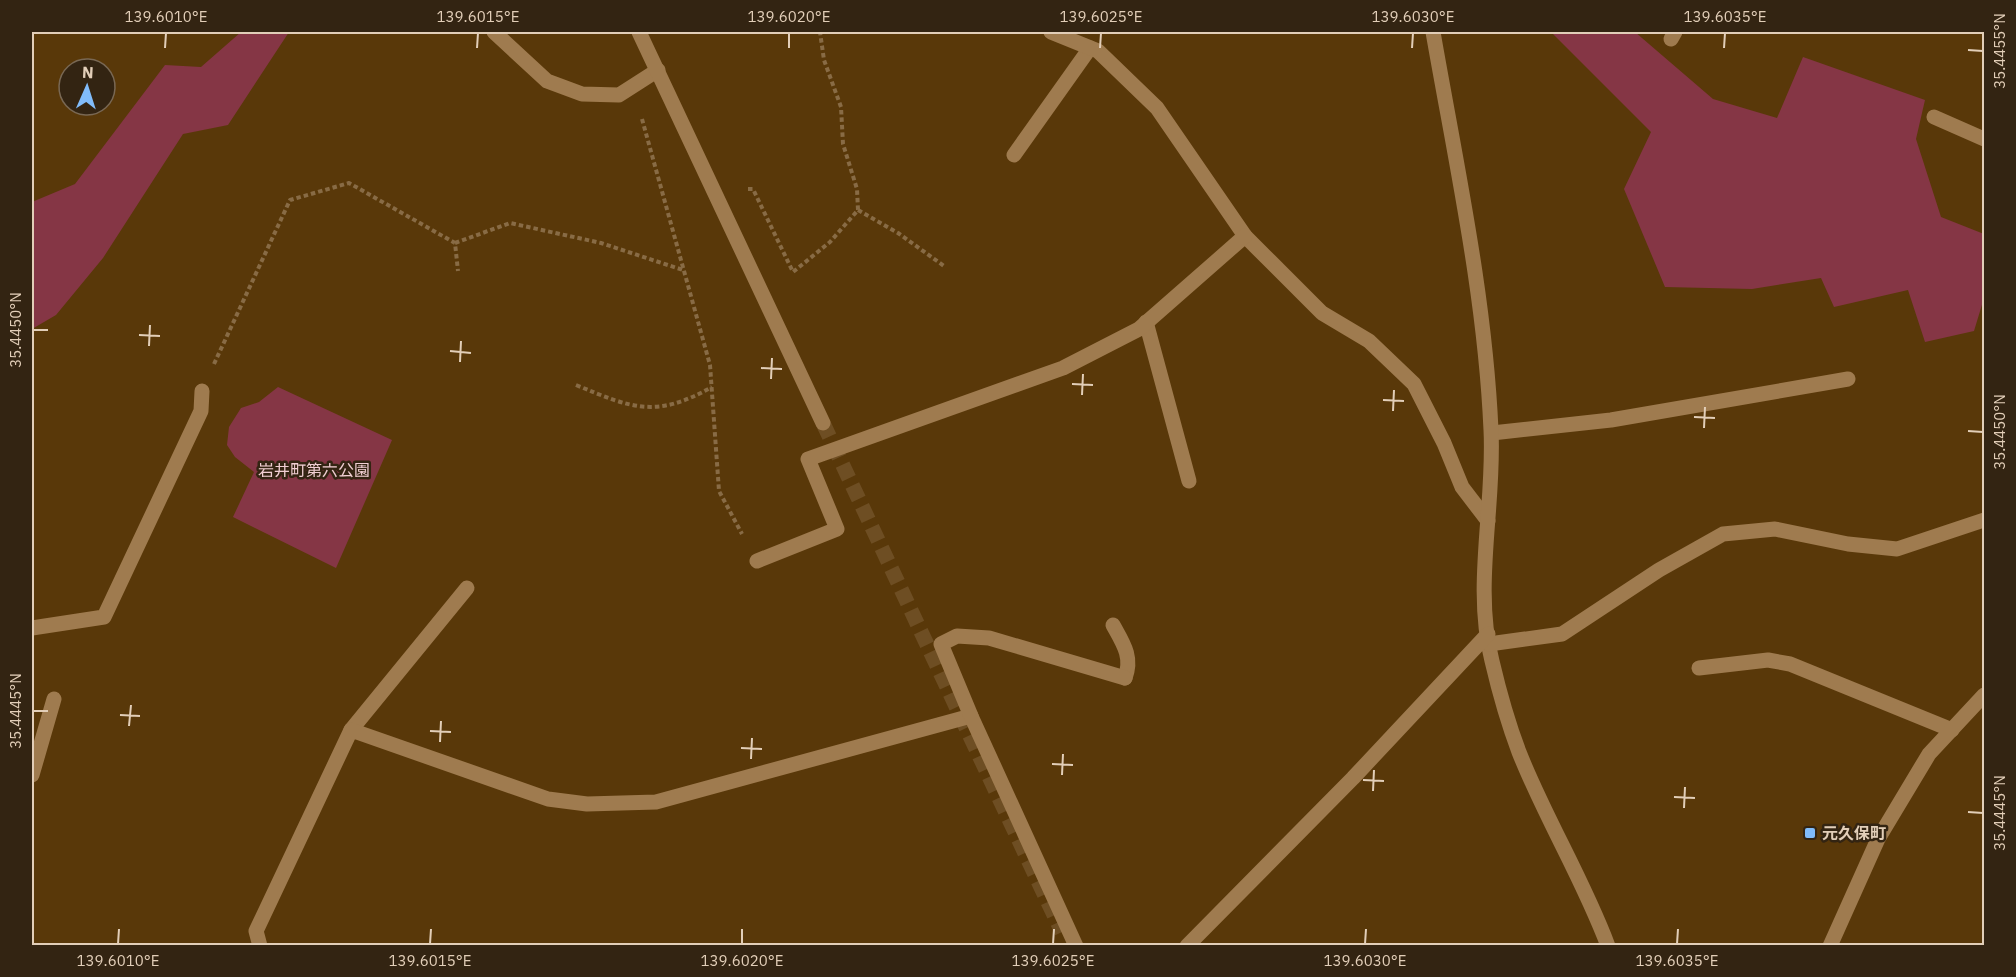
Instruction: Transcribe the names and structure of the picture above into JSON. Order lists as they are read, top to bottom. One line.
{"parks":["岩井町第六公園"],"places":{"transit":["元久保町"]},"north":"top","coordinates":["139.6010°E","139.6015°E","139.6020°E","139.6025°E","139.6030°E","139.6035°E","35.4455°N","35.4450°N","35.4445°N"]}
